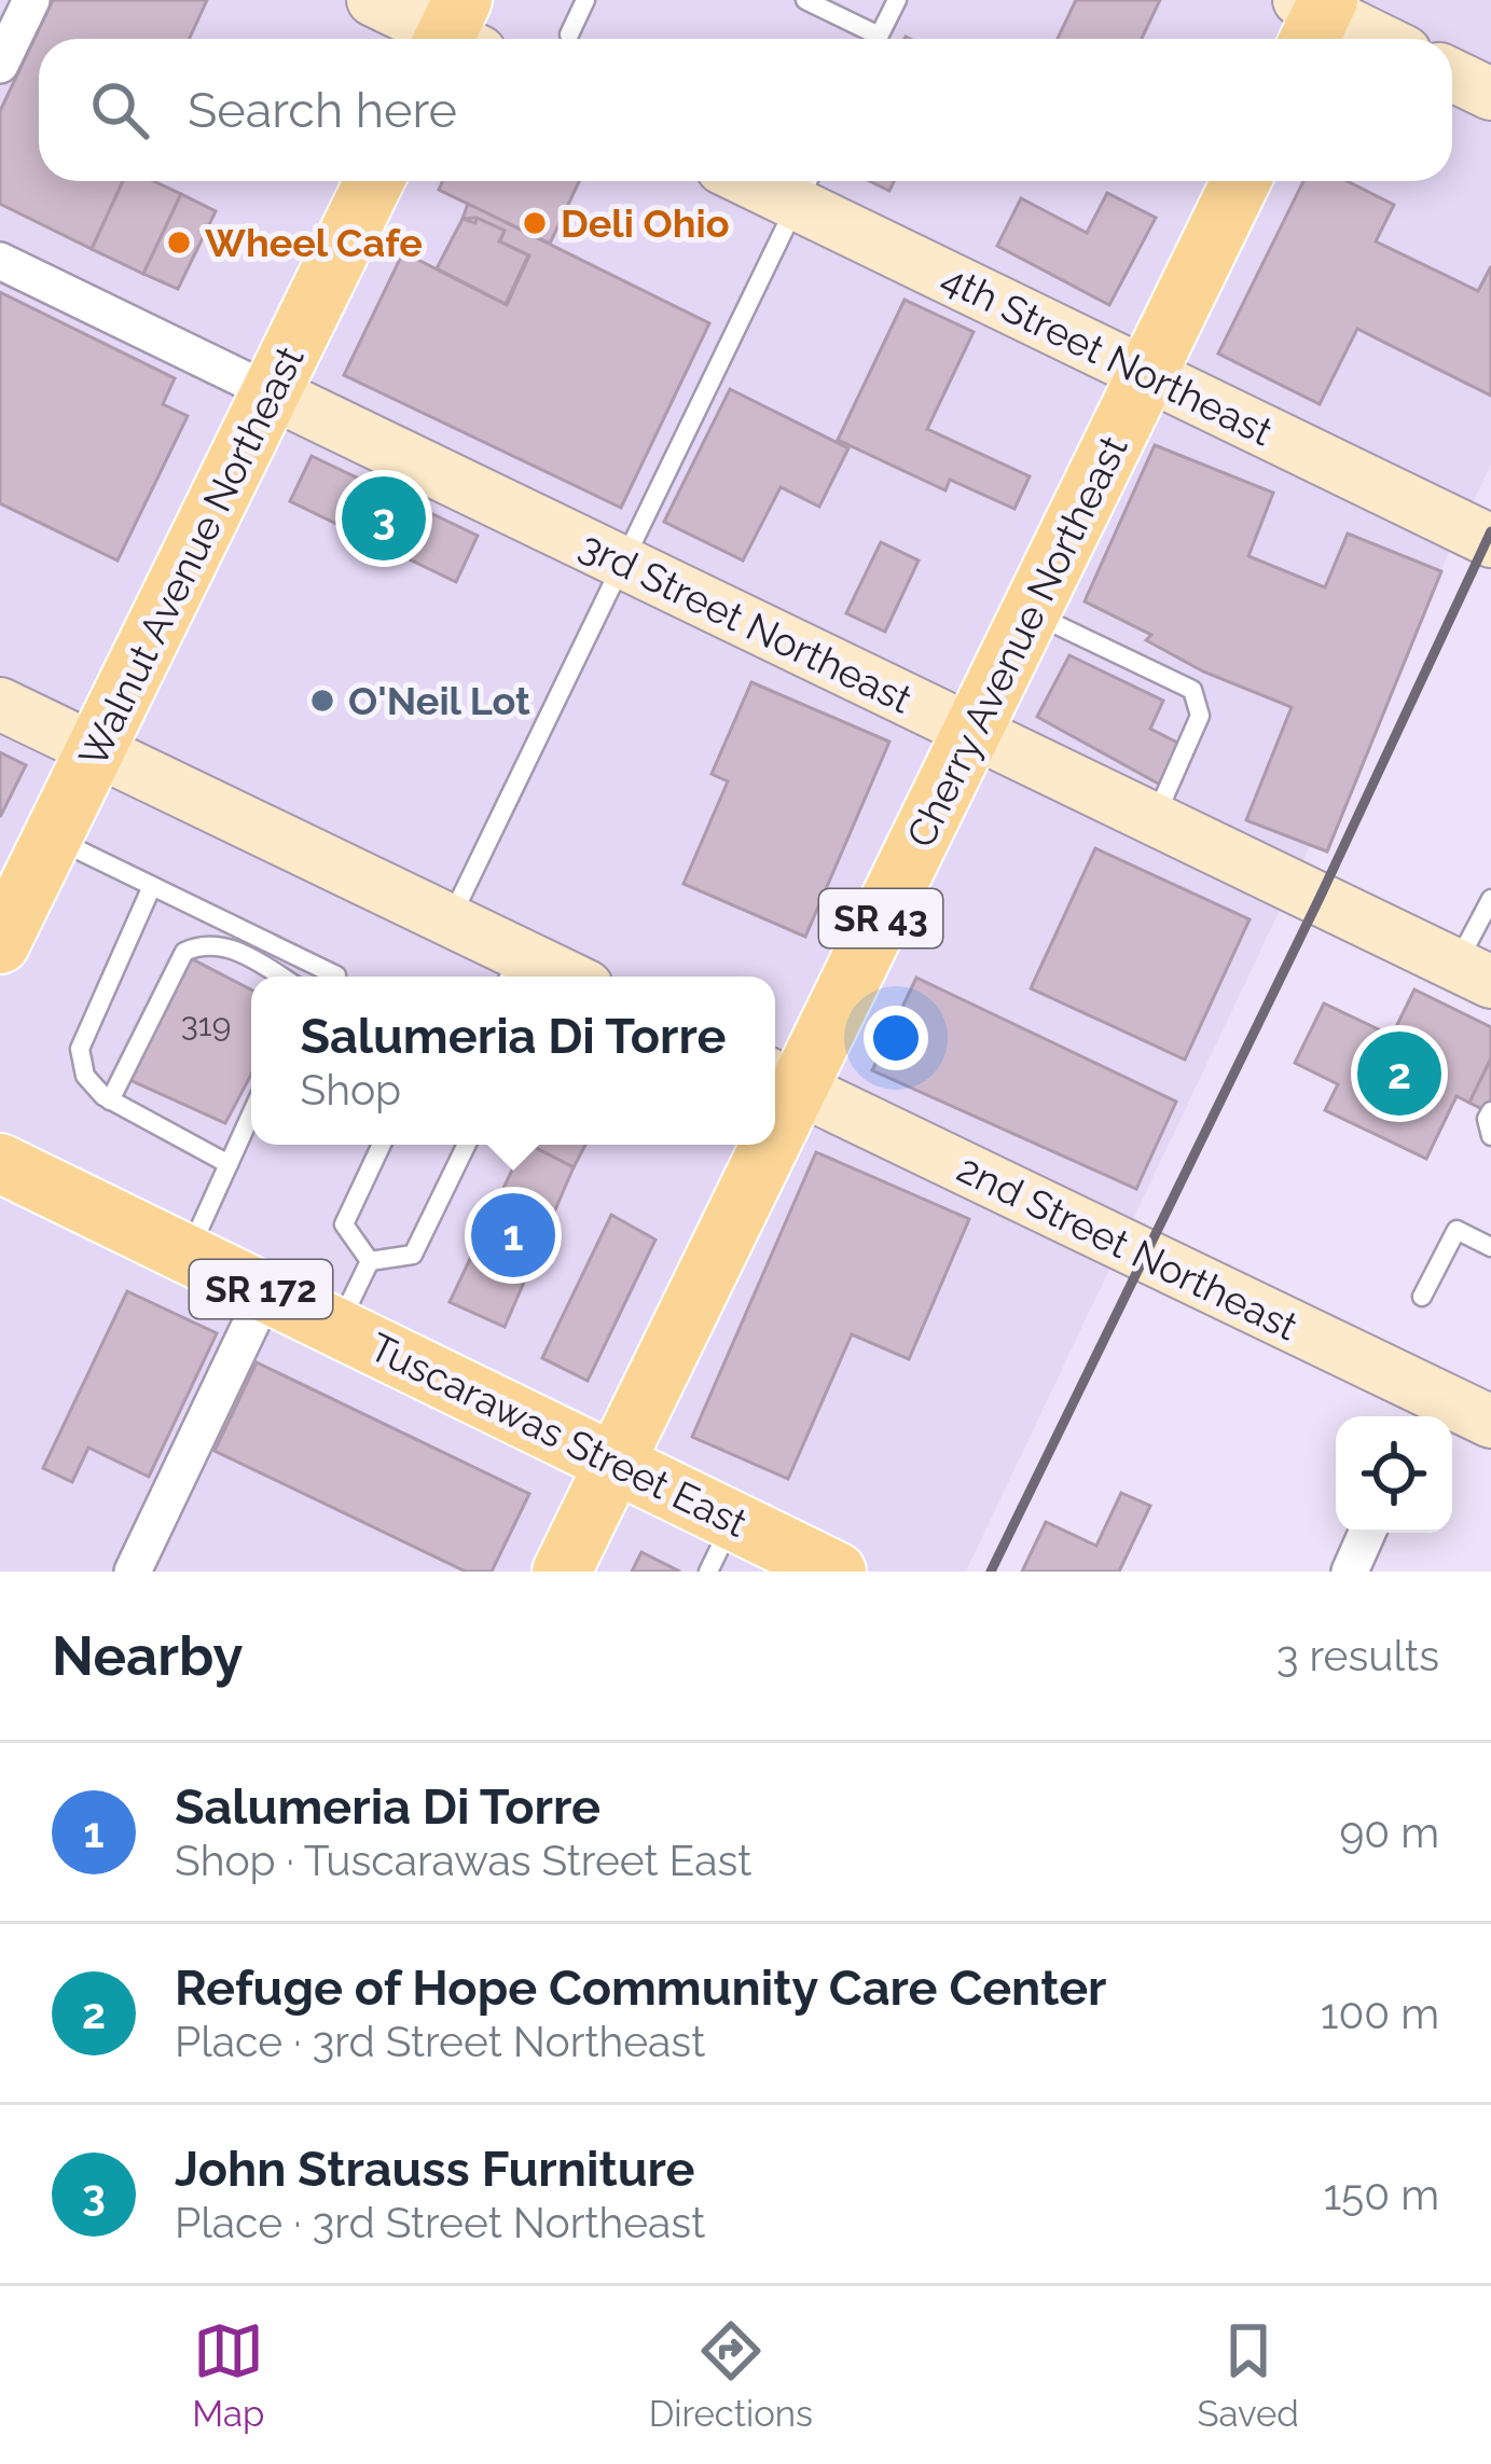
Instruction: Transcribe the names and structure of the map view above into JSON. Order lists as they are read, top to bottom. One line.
{"streets":{"main road":["Walnut Avenue Northeast","Cherry Avenue Northeast","SR 43","SR 172","Tuscarawas Street East"],"street":["4th Street Northeast","3rd Street Northeast","2nd Street Northeast"]},"crossings":[["4th Street Northeast","Cherry Avenue Northeast"],["Walnut Avenue Northeast","3rd Street Northeast"],["3rd Street Northeast","Cherry Avenue Northeast"],["Cherry Avenue Northeast","SR 43"],["Cherry Avenue Northeast","2nd Street Northeast"],["Cherry Avenue Northeast","Tuscarawas Street East"],["SR 43","Tuscarawas Street East"]],"places":["Deli Ohio","Wheel Cafe","O'Neil Lot"],"house_numbers":["319"],"page":{"search":"Search here","pins":["3","2","1"],"popup":["Salumeria Di Torre","Shop"],"heading":["Nearby","3 results"],"list":[{"mark":"1","name":"Salumeria Di Torre","note":"Shop · Tuscarawas Street East","value":"90 m"},{"mark":"2","name":"Refuge of Hope Community Care Center","note":"Place · 3rd Street Northeast","value":"100 m"},{"mark":"3","name":"John Strauss Furniture","note":"Place · 3rd Street Northeast","value":"150 m"}],"nav":["Map","Directions","Saved"]}}
